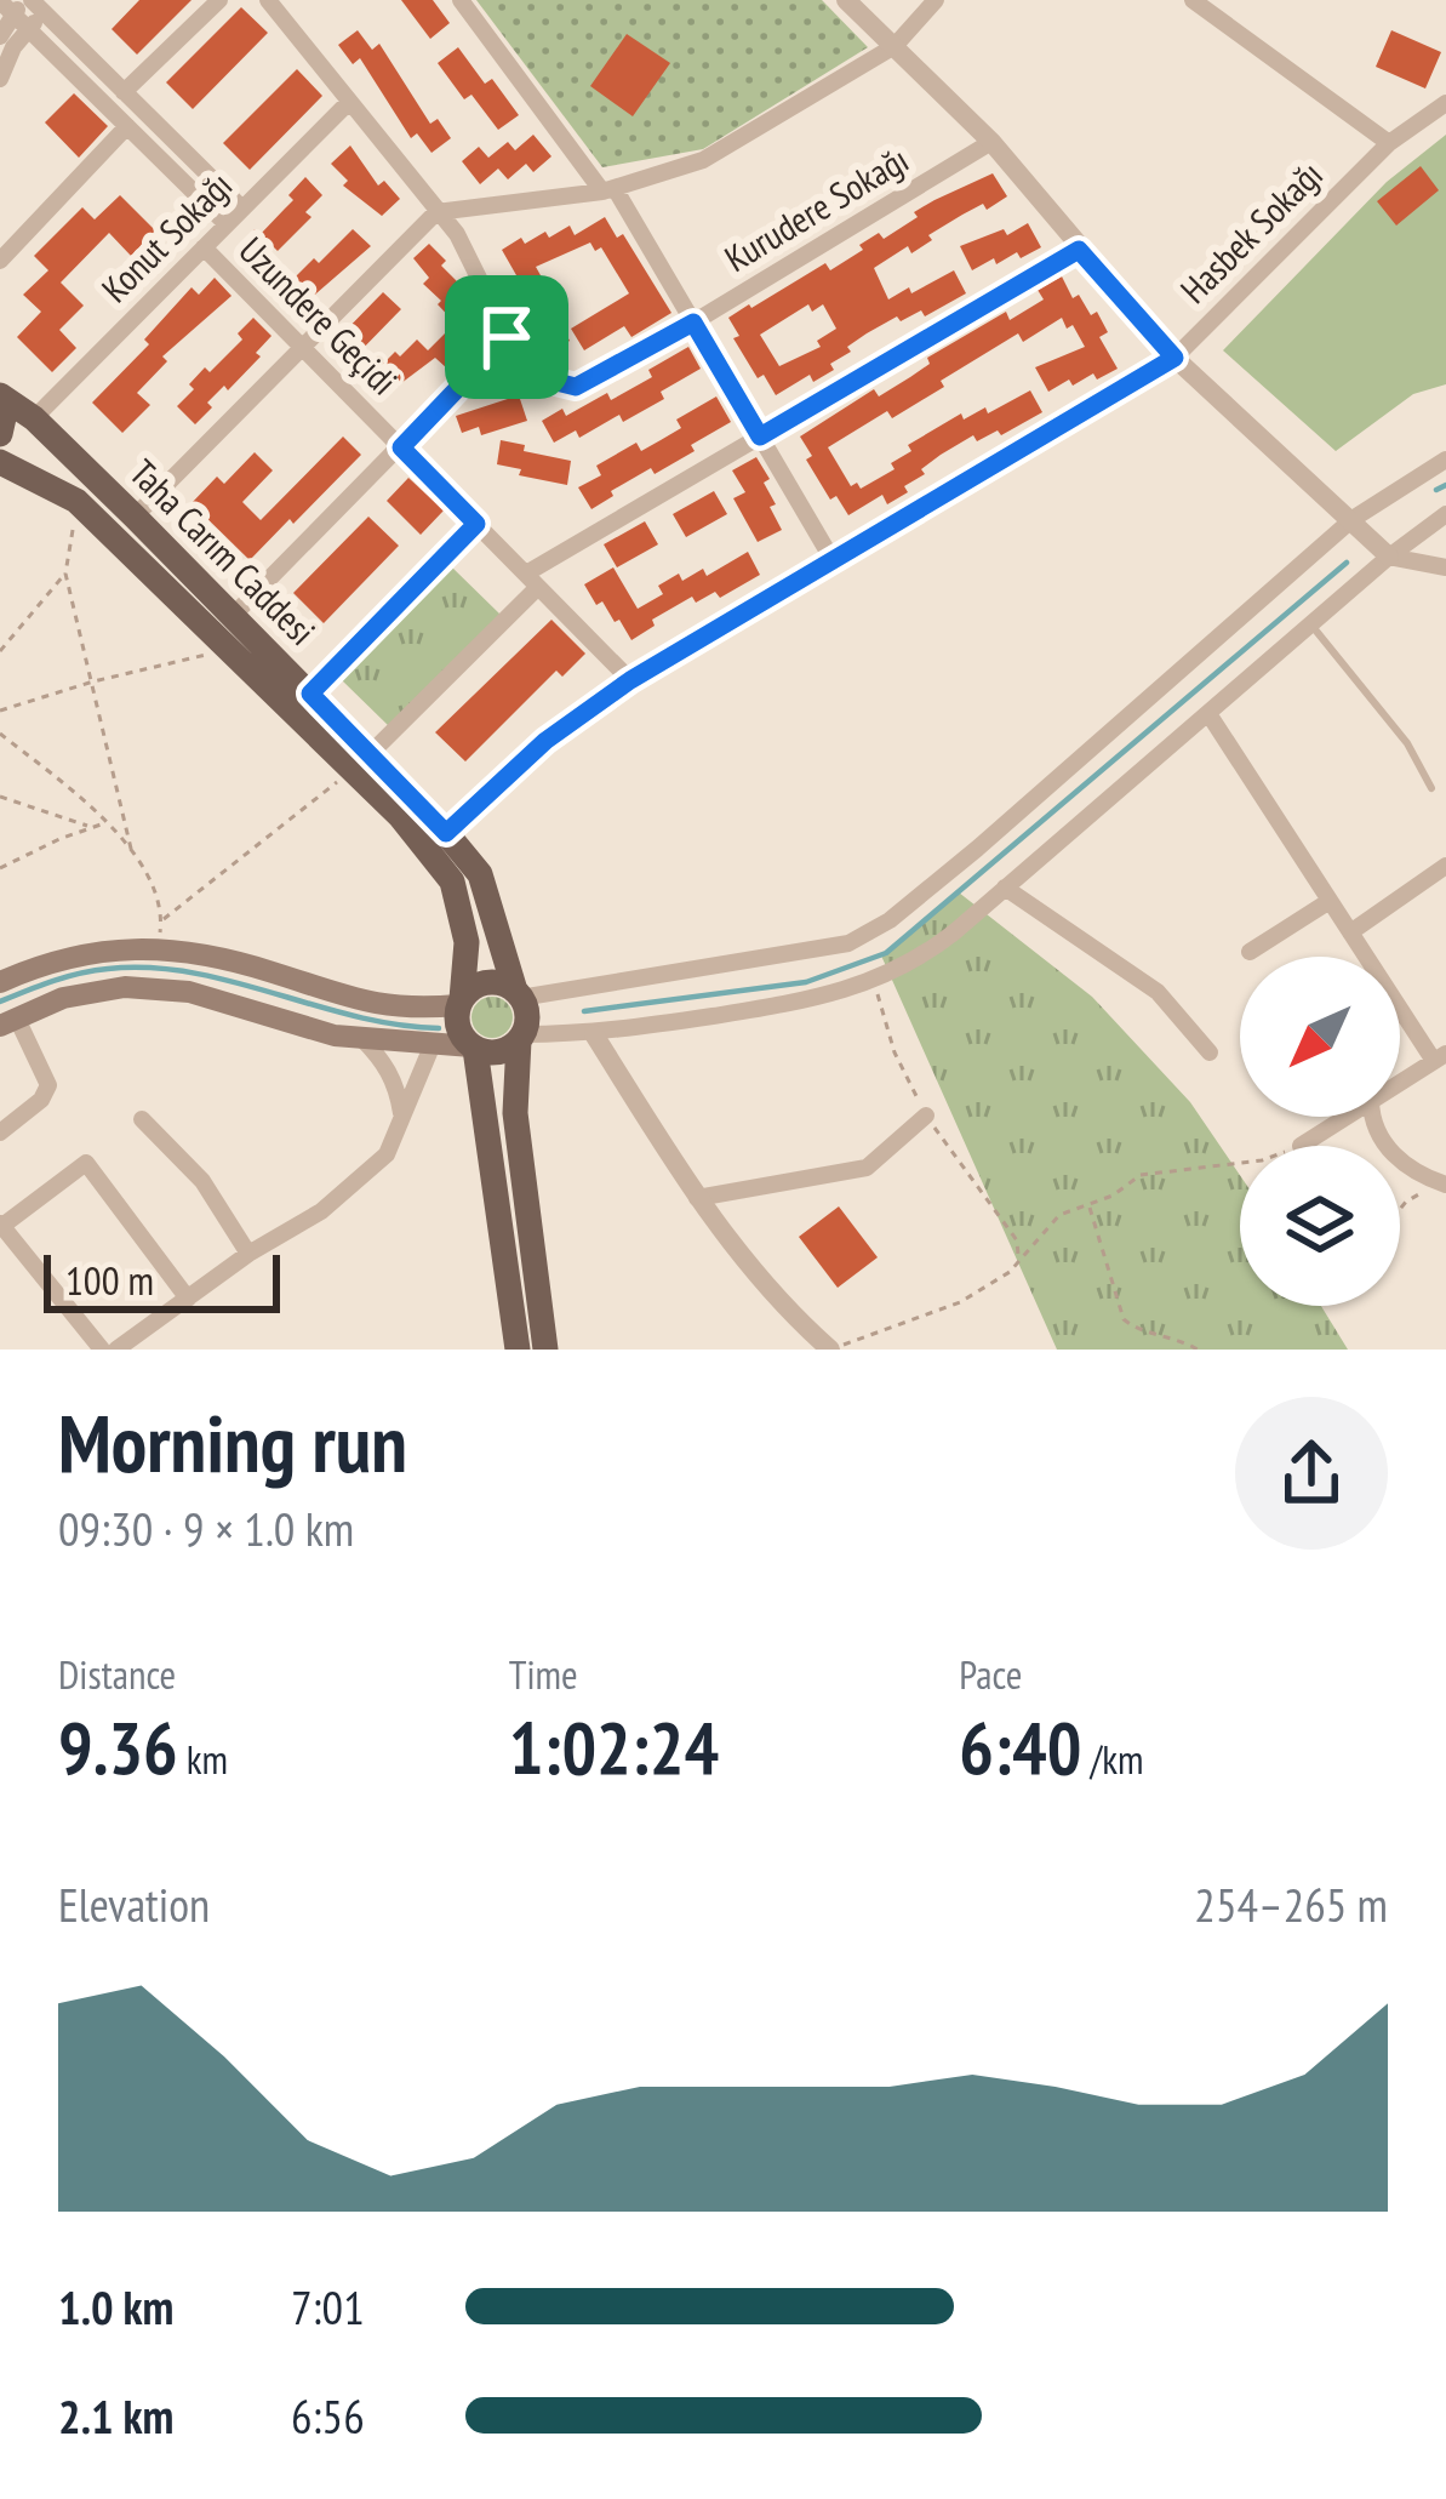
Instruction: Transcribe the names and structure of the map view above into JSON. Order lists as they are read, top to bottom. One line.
{"streets":{"main road":["Taha Carım Caddesi"],"street":["Kurudere Sokağı","Hasbek Sokağı","Konut Sokağı","Uzundere Geçidi"]},"crossings":[["Kurudere Sokağı","Konut Sokağı"],["Hasbek Sokağı","Uzundere Geçidi"],["Hasbek Sokağı","Taha Carım Caddesi"],["Konut Sokağı","Uzundere Geçidi"],["Konut Sokağı","Taha Carım Caddesi"]],"scale_bar":"100 m","north":"bottom left","page":{"scale":"100 m","heading":["Morning run","09:30 · 9 × 1.0 km"],"stats":[["Distance","9.36 km"],["Time","1:02:24"],["Pace","6:40 /km"]],"chart":["Elevation","254–265 m"],"list":[{"name":"1.0 km","note":"7:01"},{"name":"2.1 km","note":"6:56"}]}}
